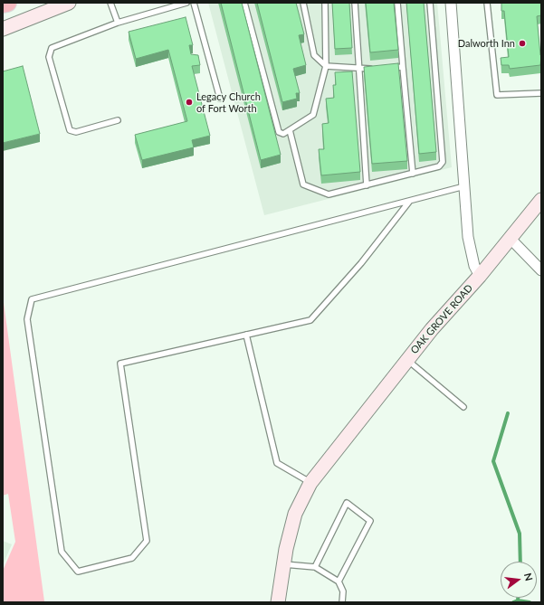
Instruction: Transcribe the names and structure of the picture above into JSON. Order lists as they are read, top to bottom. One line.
{"streets":{"street":["OAK GROVE ROAD"]},"places":["Dalworth Inn","Legacy Church of Fort Worth"],"north":"right"}
